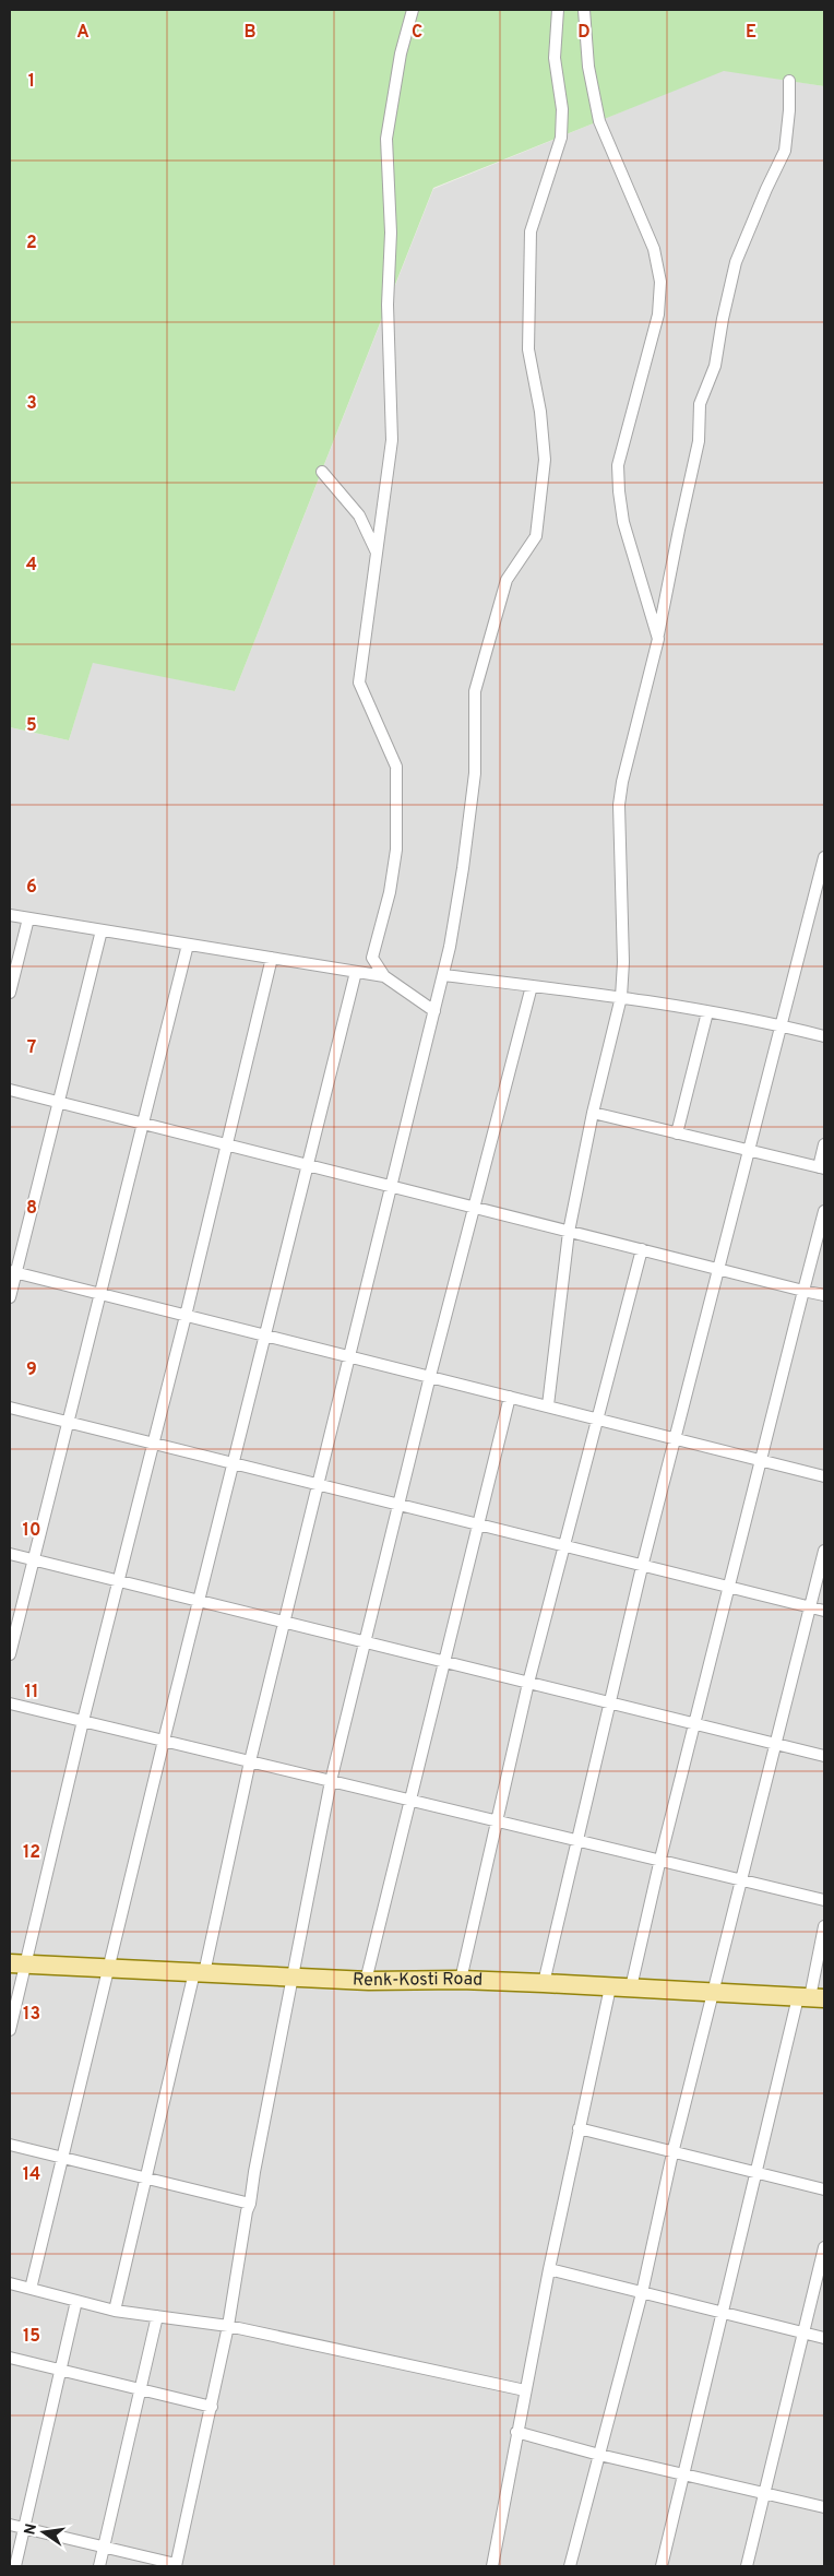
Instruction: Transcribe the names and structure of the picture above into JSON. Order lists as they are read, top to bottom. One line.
{"streets":{"main road":["Renk-Kosti Road"]},"north":"left","grid":{"columns":["A","B","C","D","E"],"rows":["1","2","3","4","5","6","7","8","9","10","11","12","13","14","15"]}}
